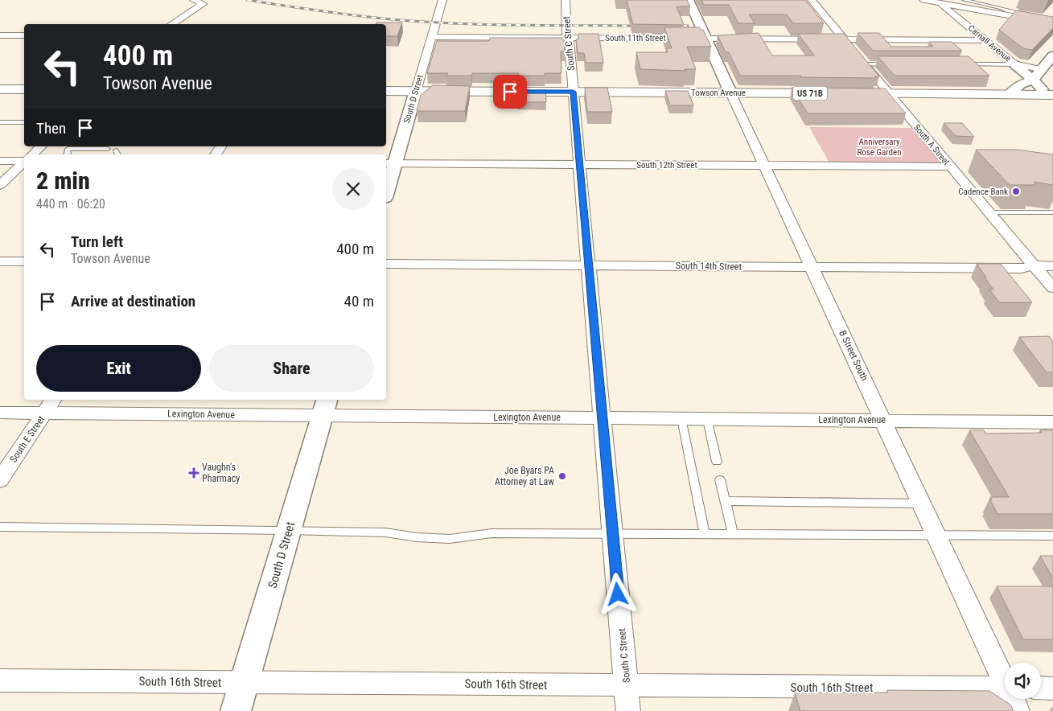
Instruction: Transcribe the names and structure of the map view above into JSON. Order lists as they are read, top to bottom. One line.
{"streets":{"main road":["Towson Avenue","US 71B"],"street":["South 11th Street","South C Street","Carnall Avenue","South D Street","South A Street","South 12th Street","South 14th Street","B Street South","Lexington Avenue","South E Street","South 16th Street"]},"crossings":[["South 11th Street","South C Street"],["South 11th Street","Carnall Avenue"],["South 11th Street","South D Street"],["South 11th Street","South A Street"],["South 11th Street","B Street South"],["South C Street","Towson Avenue"],["South C Street","South 12th Street"],["South C Street","South 14th Street"],["South C Street","Lexington Avenue"],["South C Street","South 16th Street"],["Towson Avenue","South D Street"],["Towson Avenue","B Street South"],["South D Street","South 12th Street"],["South D Street","Lexington Avenue"],["South D Street","South 16th Street"],["South A Street","South 12th Street"],["South A Street","South 14th Street"],["South 12th Street","B Street South"],["South 14th Street","B Street South"],["B Street South","Lexington Avenue"],["Lexington Avenue","South E Street"]],"parks":["Anniversary Rose Garden"],"places":{"other":["Cadence Bank","Joe Byars PA Attorney at Law"],"health":["Vaughn's Pharmacy"]},"page":{"turn":["400 m","Towson Avenue"],"then":"Then","heading":["2 min","440 m · 06:20"],"list":[{"name":"Turn left","note":"Towson Avenue","value":"400 m"},{"name":"Arrive at destination","value":"40 m"}],"buttons":["Exit","Share"]}}
